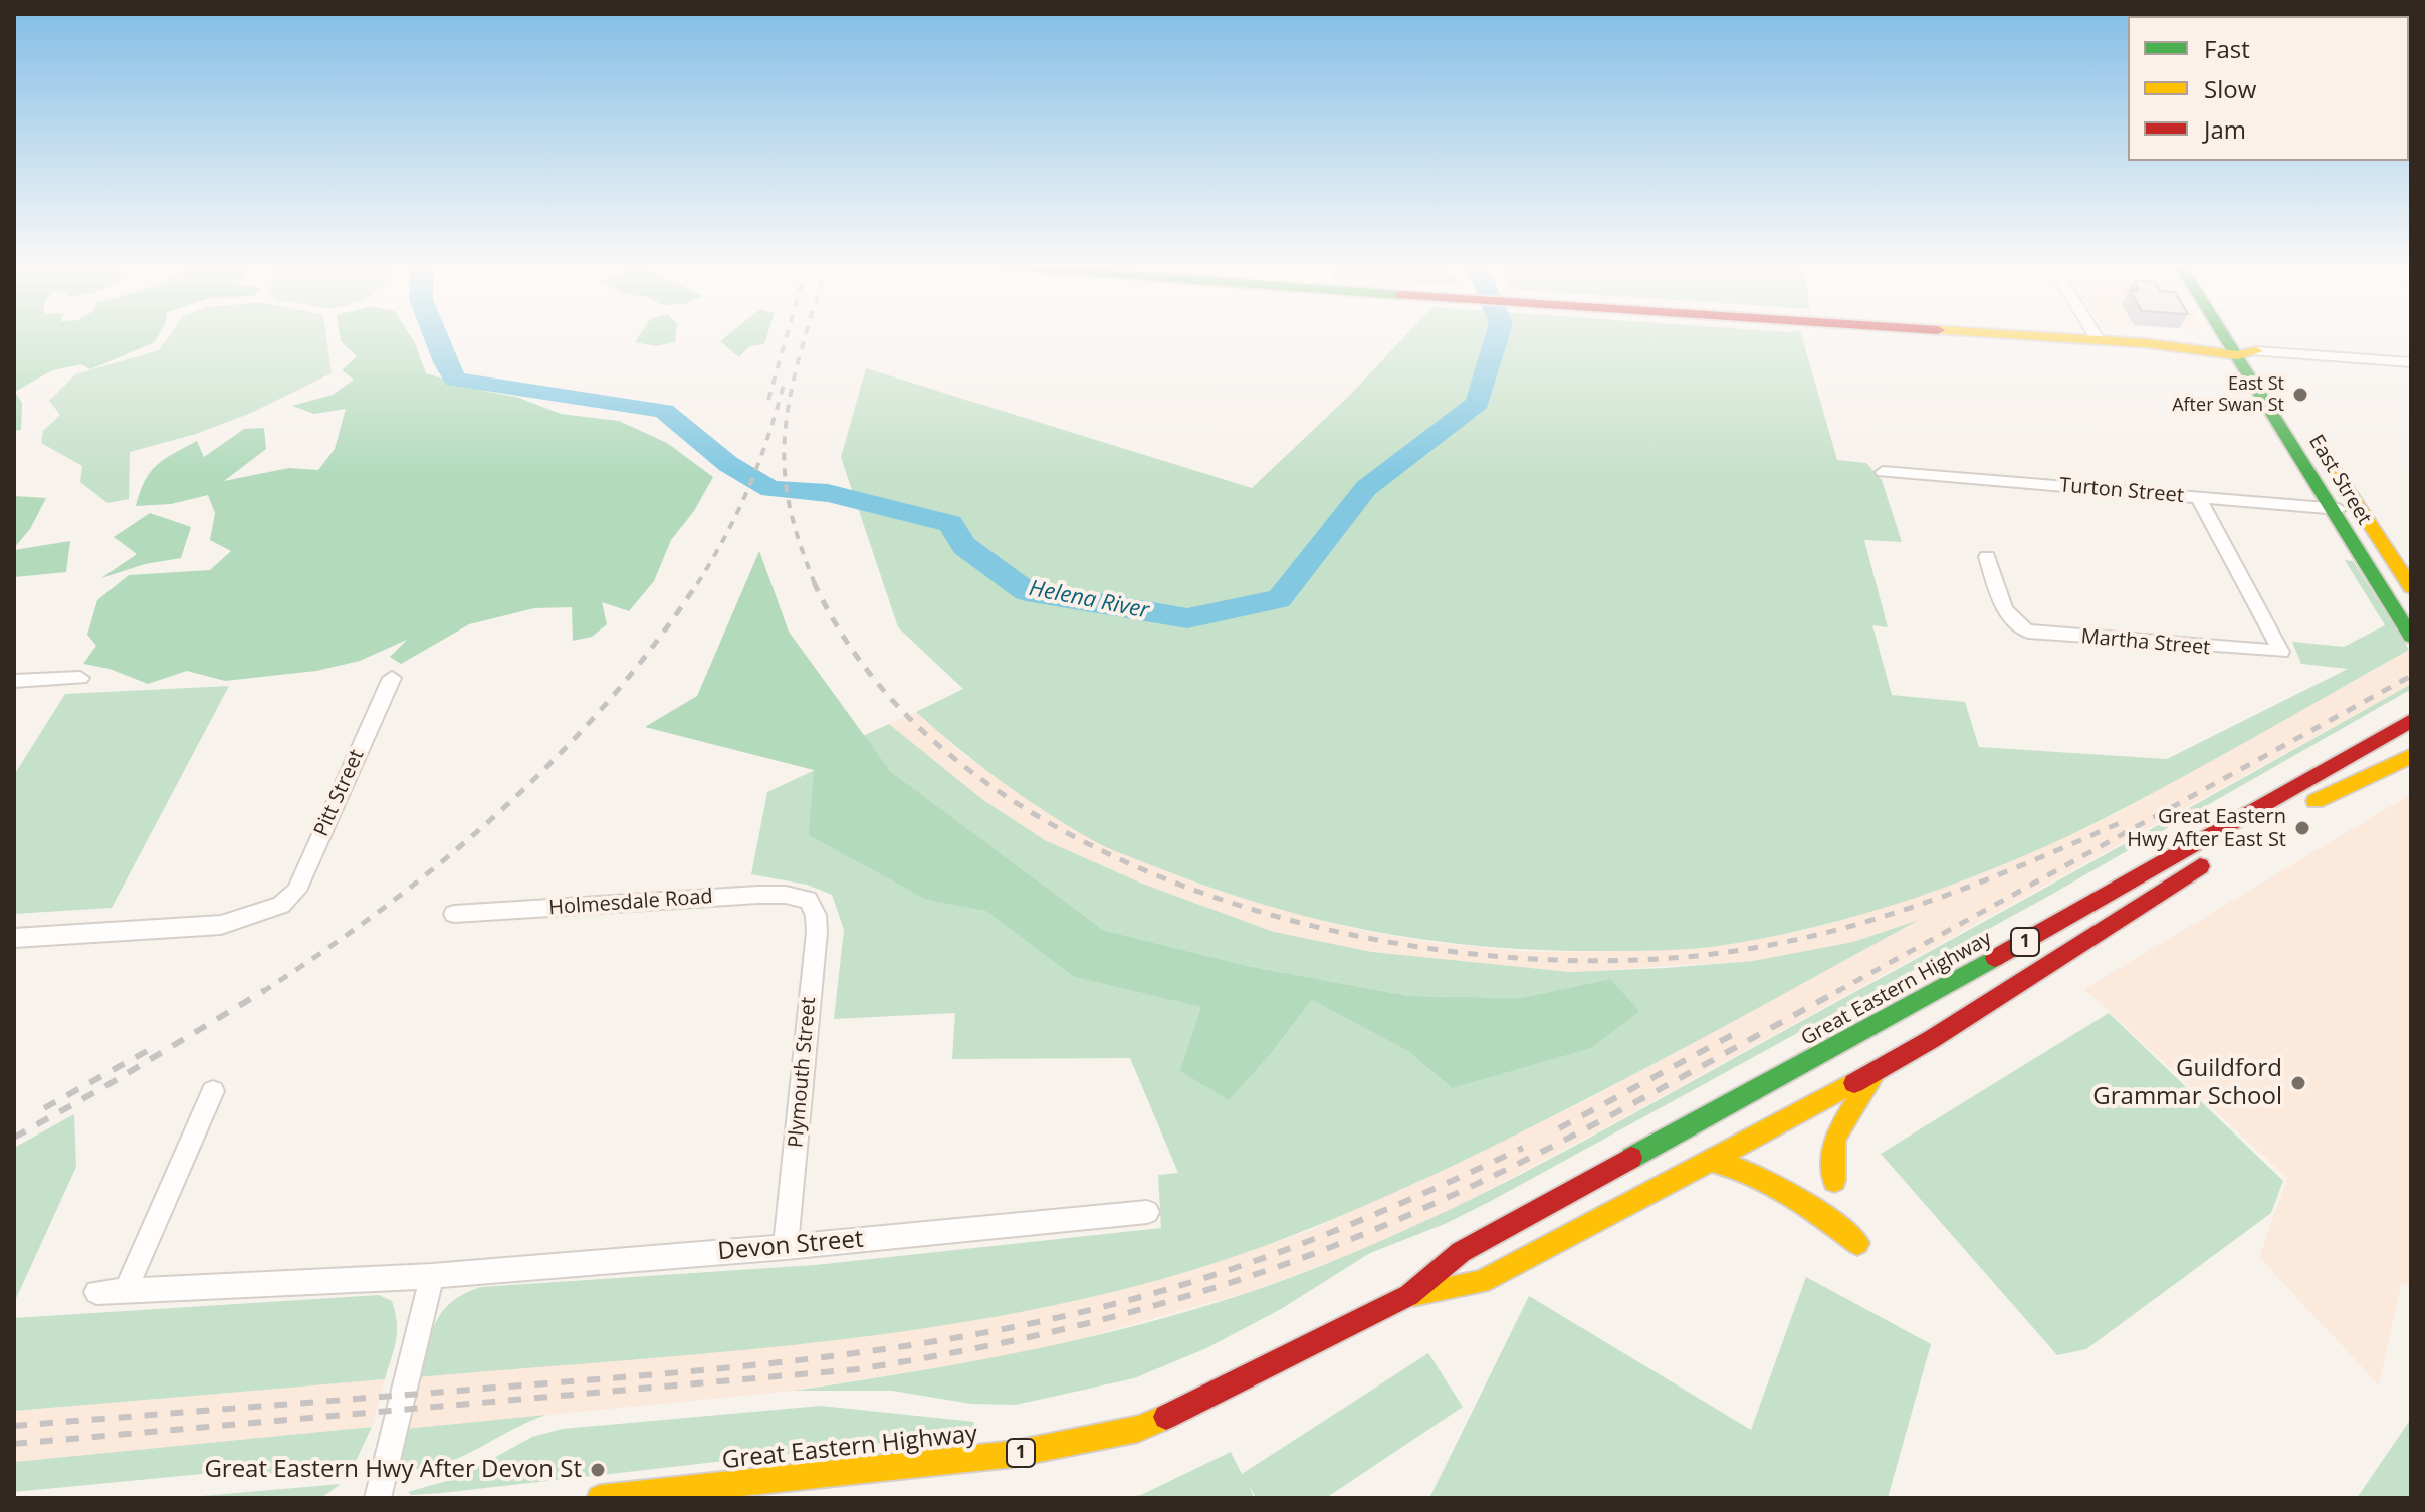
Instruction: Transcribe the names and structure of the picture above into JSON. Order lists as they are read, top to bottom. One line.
{"streets":{"main road":["East Street","1","Great Eastern Highway"],"street":["Turton Street","Martha Street","Pitt Street","Holmesdale Road","Plymouth Street","Devon Street"]},"crossings":[["East Street","Turton Street"],["Turton Street","Martha Street"],["Holmesdale Road","Plymouth Street"],["1","Great Eastern Highway"],["Plymouth Street","Devon Street"]],"water":["Helena River"],"places":["East St After Swan St","Great Eastern Hwy After East St","Guildford Grammar School","Great Eastern Hwy After Devon St"],"legend":["Fast","Slow","Jam"]}
